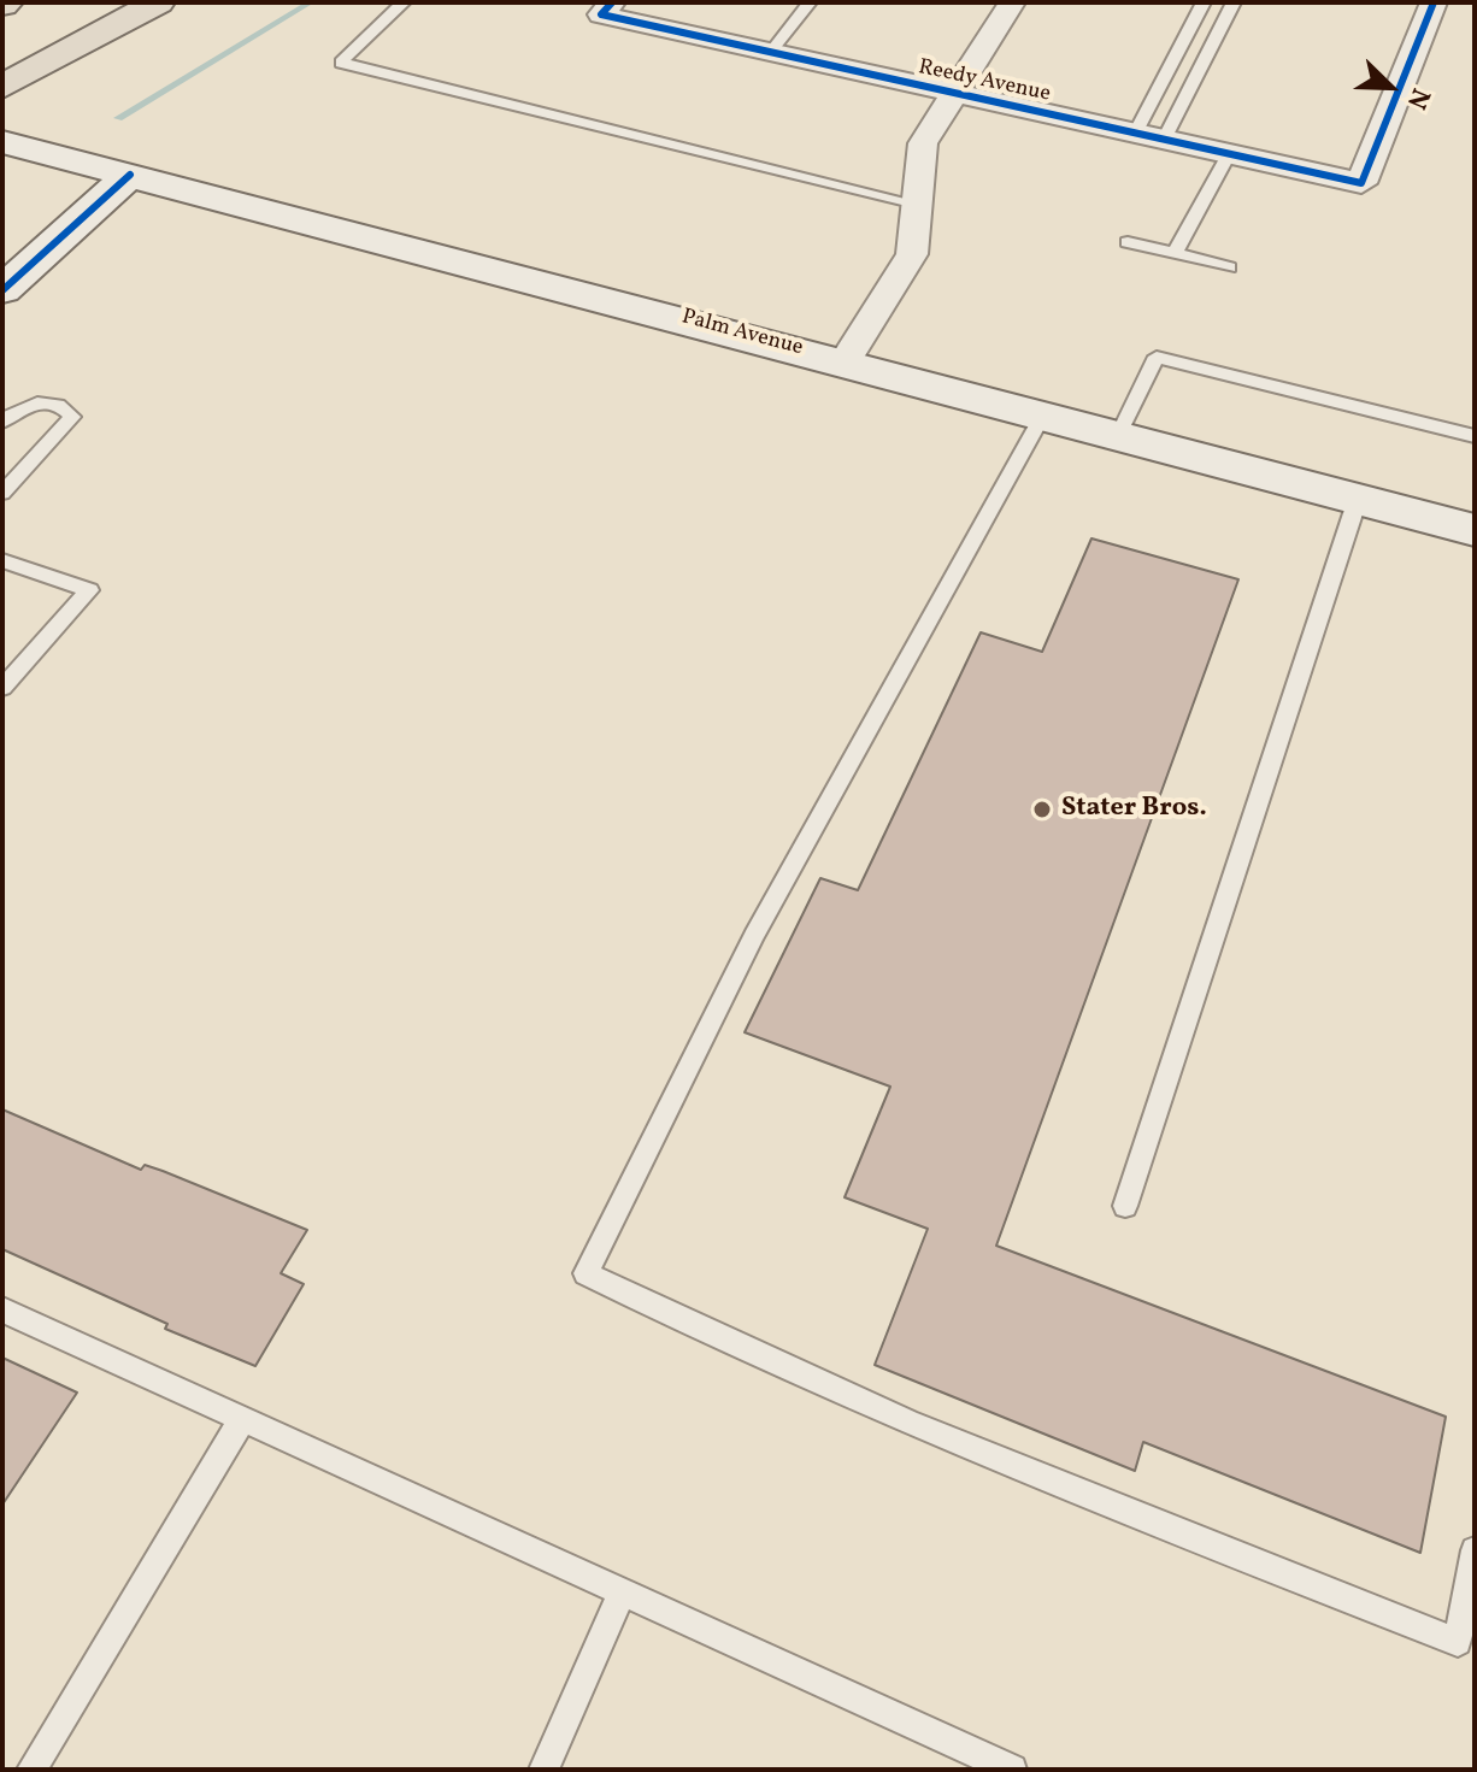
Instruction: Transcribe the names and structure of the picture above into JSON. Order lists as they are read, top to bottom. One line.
{"streets":{"main road":["Palm Avenue"],"street":["Reedy Avenue"]},"places":["Stater Bros."],"north":"bottom right"}
